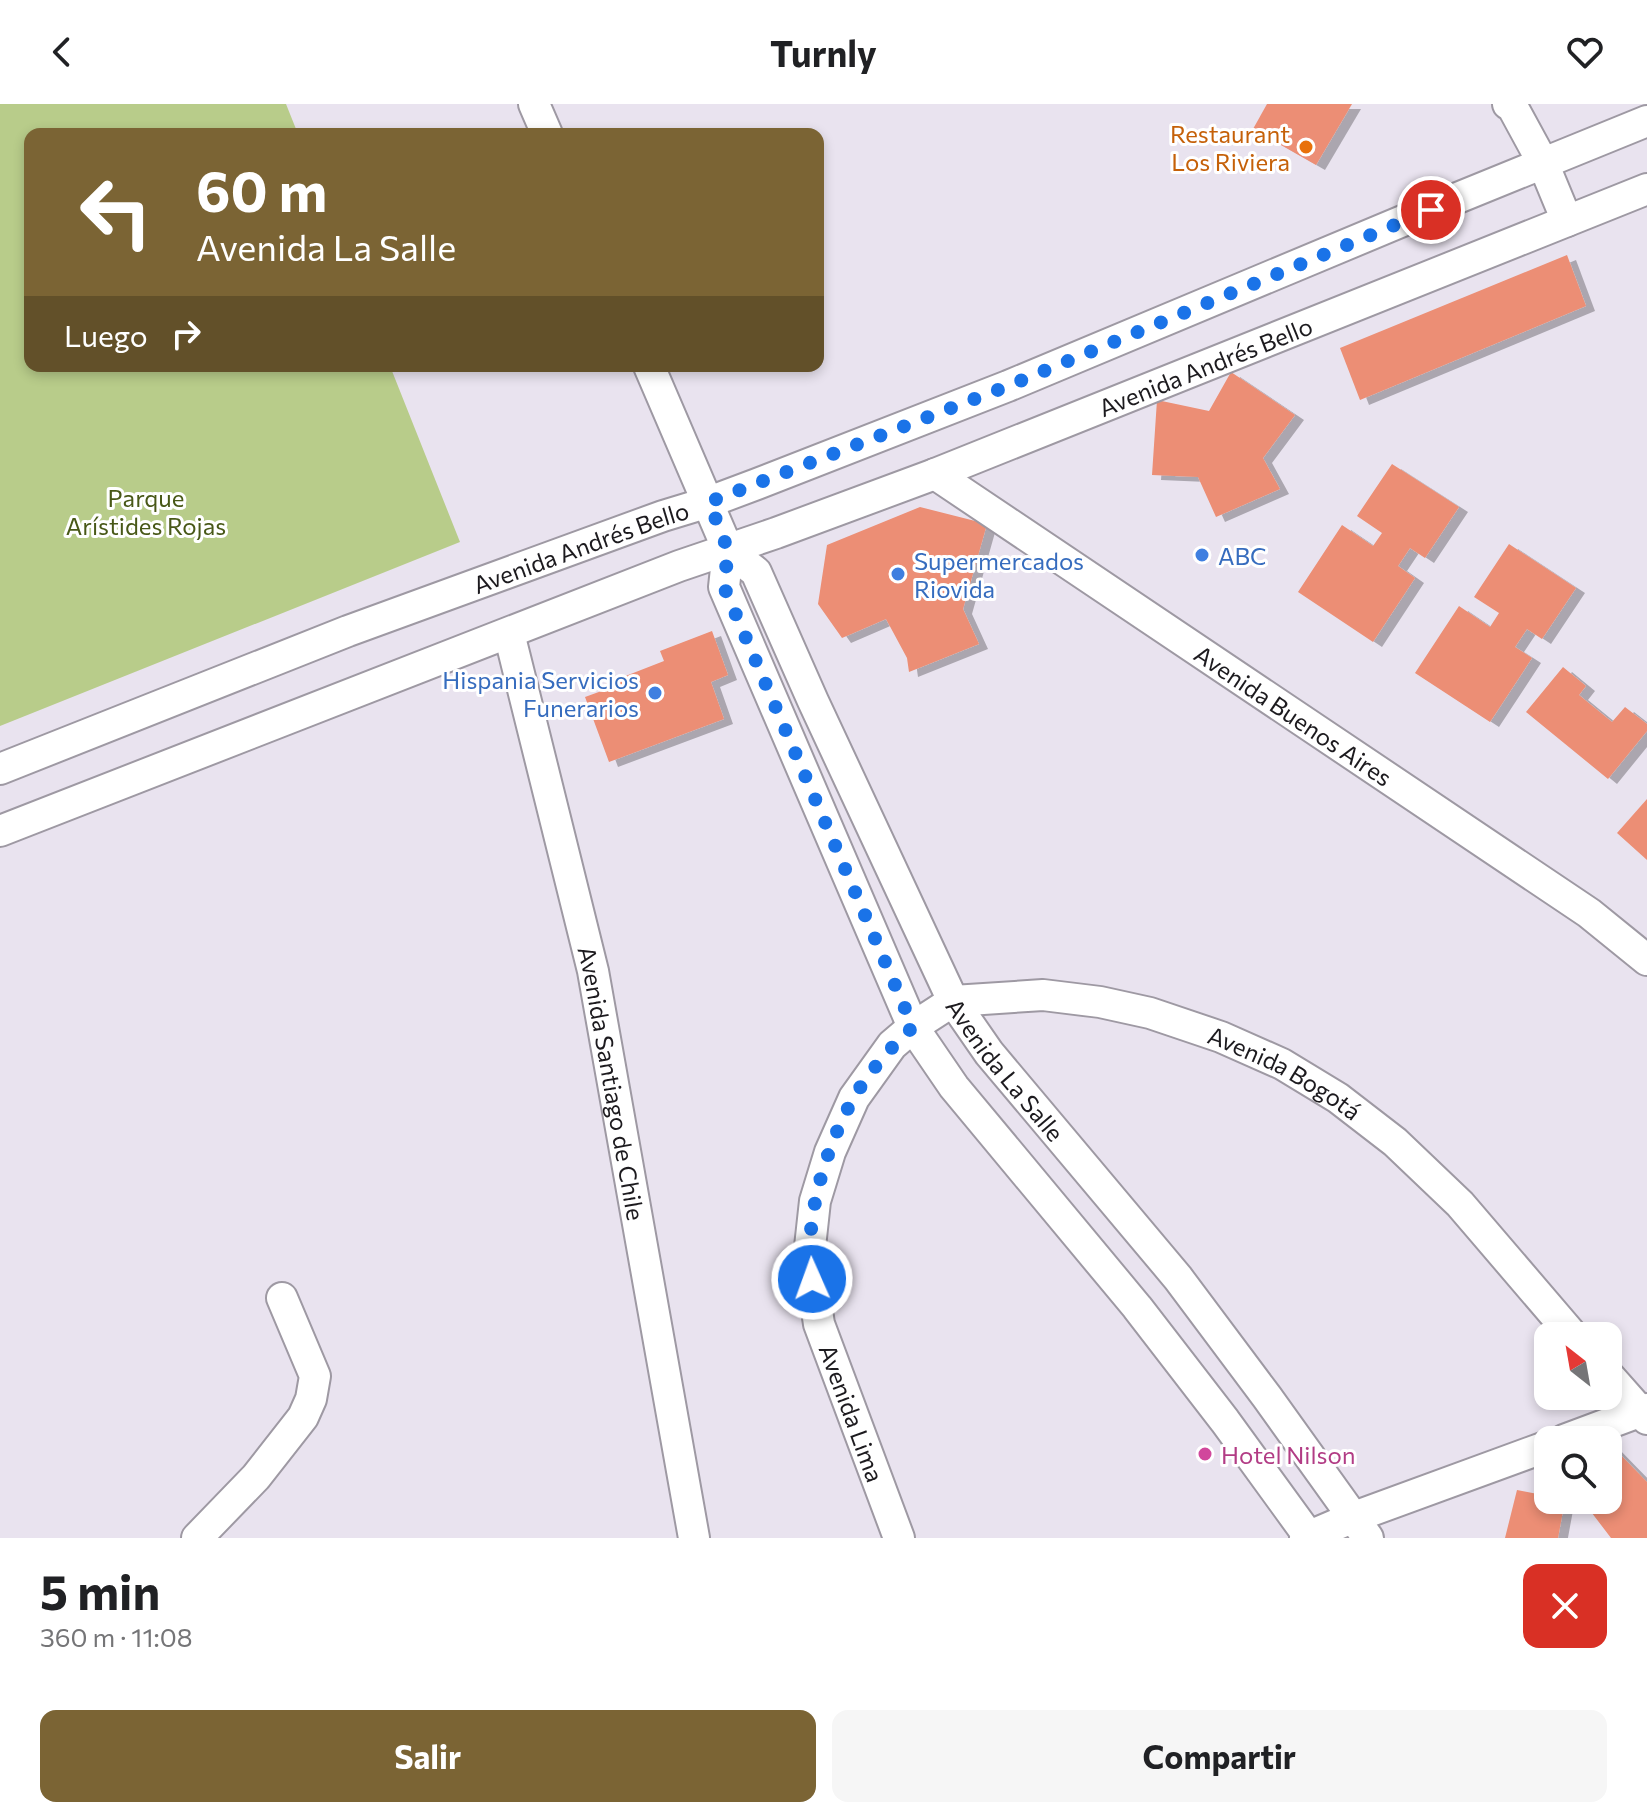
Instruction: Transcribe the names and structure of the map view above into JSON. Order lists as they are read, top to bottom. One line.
{"streets":{"street":["Avenida Andrés Bello","Avenida Buenos Aires","Avenida La Salle","Avenida Bogotá","Avenida Santiago de Chile","Avenida Lima"]},"crossings":[["Avenida Andrés Bello","Avenida Buenos Aires"],["Avenida Andrés Bello","Avenida La Salle"],["Avenida Andrés Bello","Avenida Santiago de Chile"],["Avenida La Salle","Avenida Bogotá"],["Avenida La Salle","Avenida Lima"],["Avenida Bogotá","Avenida Lima"]],"parks":["Parque Arístides Rojas"],"places":["Restaurant Los Riviera","ABC","Supermercados Riovida","Hispania Servicios Funerarios","Hotel Nilson"],"north":"top left","page":{"header":"Turnly","turn":["60 m","Avenida La Salle"],"then":"Luego","heading":["5 min","360 m · 11:08"],"buttons":["Salir","Compartir"]}}
